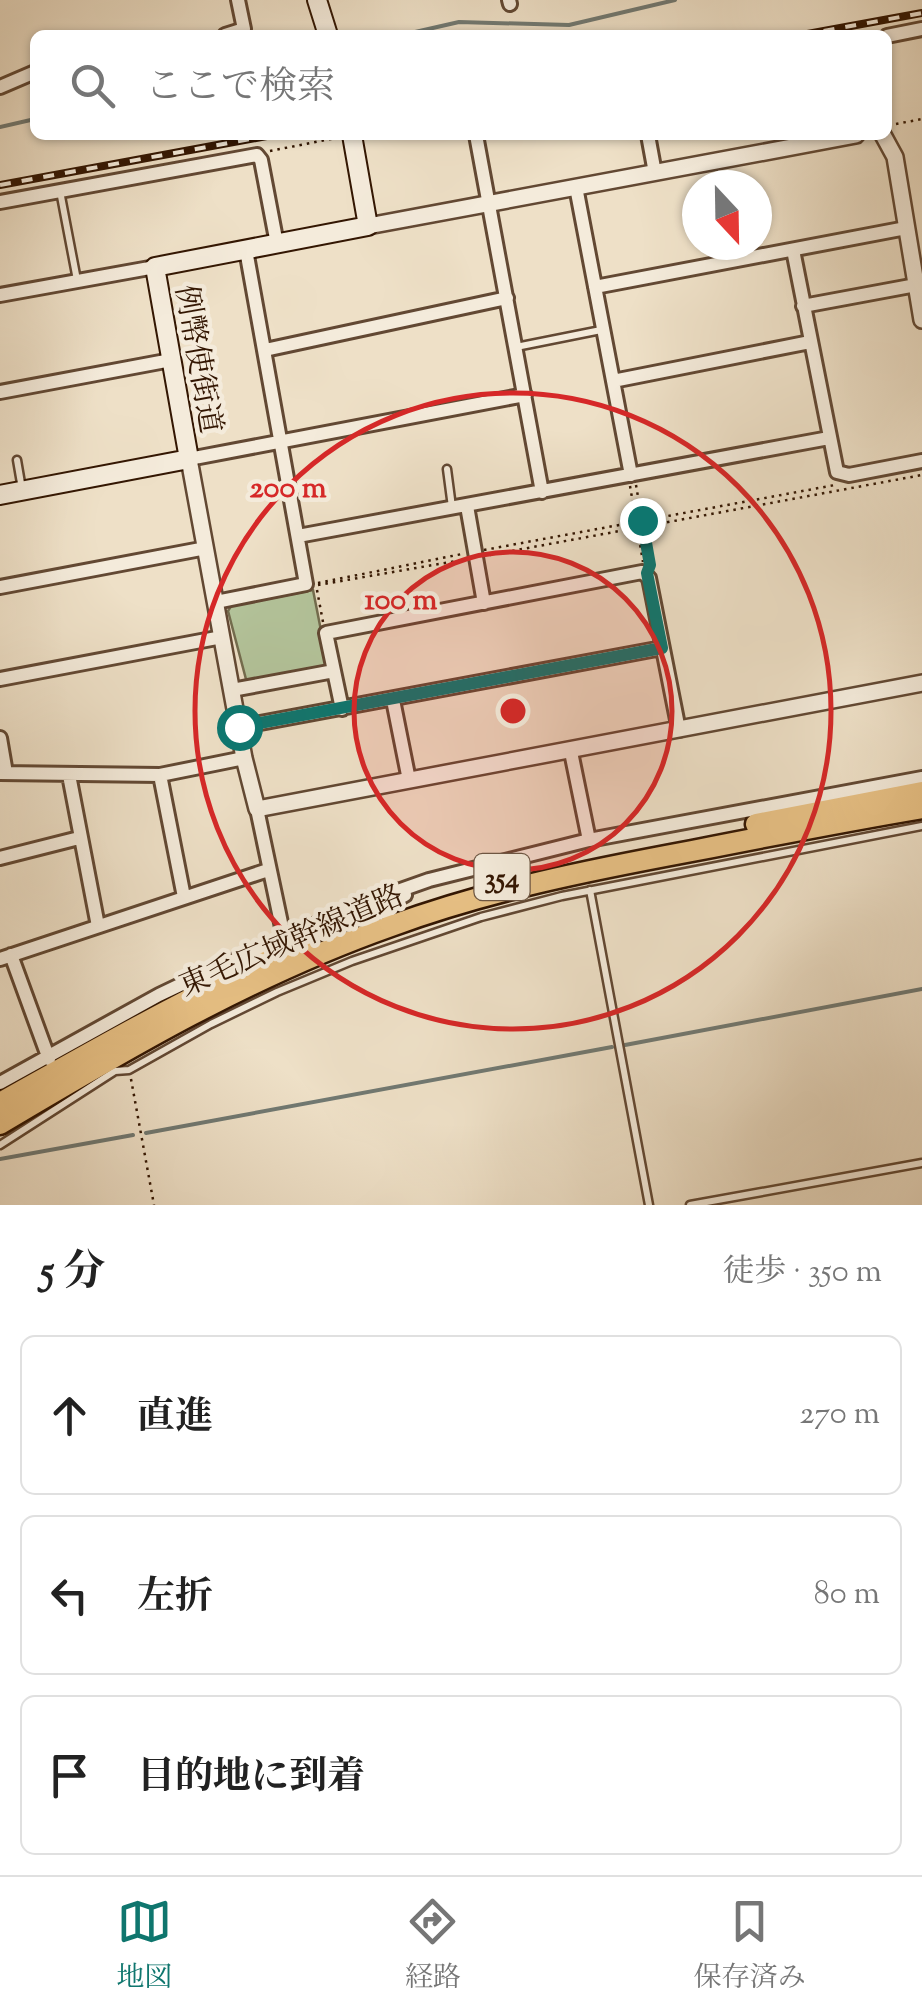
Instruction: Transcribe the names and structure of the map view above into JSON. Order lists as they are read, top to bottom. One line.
{"streets":{"highway":["354","東毛広域幹線道路"],"main road":["例幣使街道"]},"north":"bottom","page":{"search":"ここで検索","heading":["5 分","徒歩 · 350 m"],"list":[["直進","270 m"],["左折","80 m"],"目的地に到着"],"nav":["地図","経路","保存済み"]},"rings":["200 m","100 m"]}
